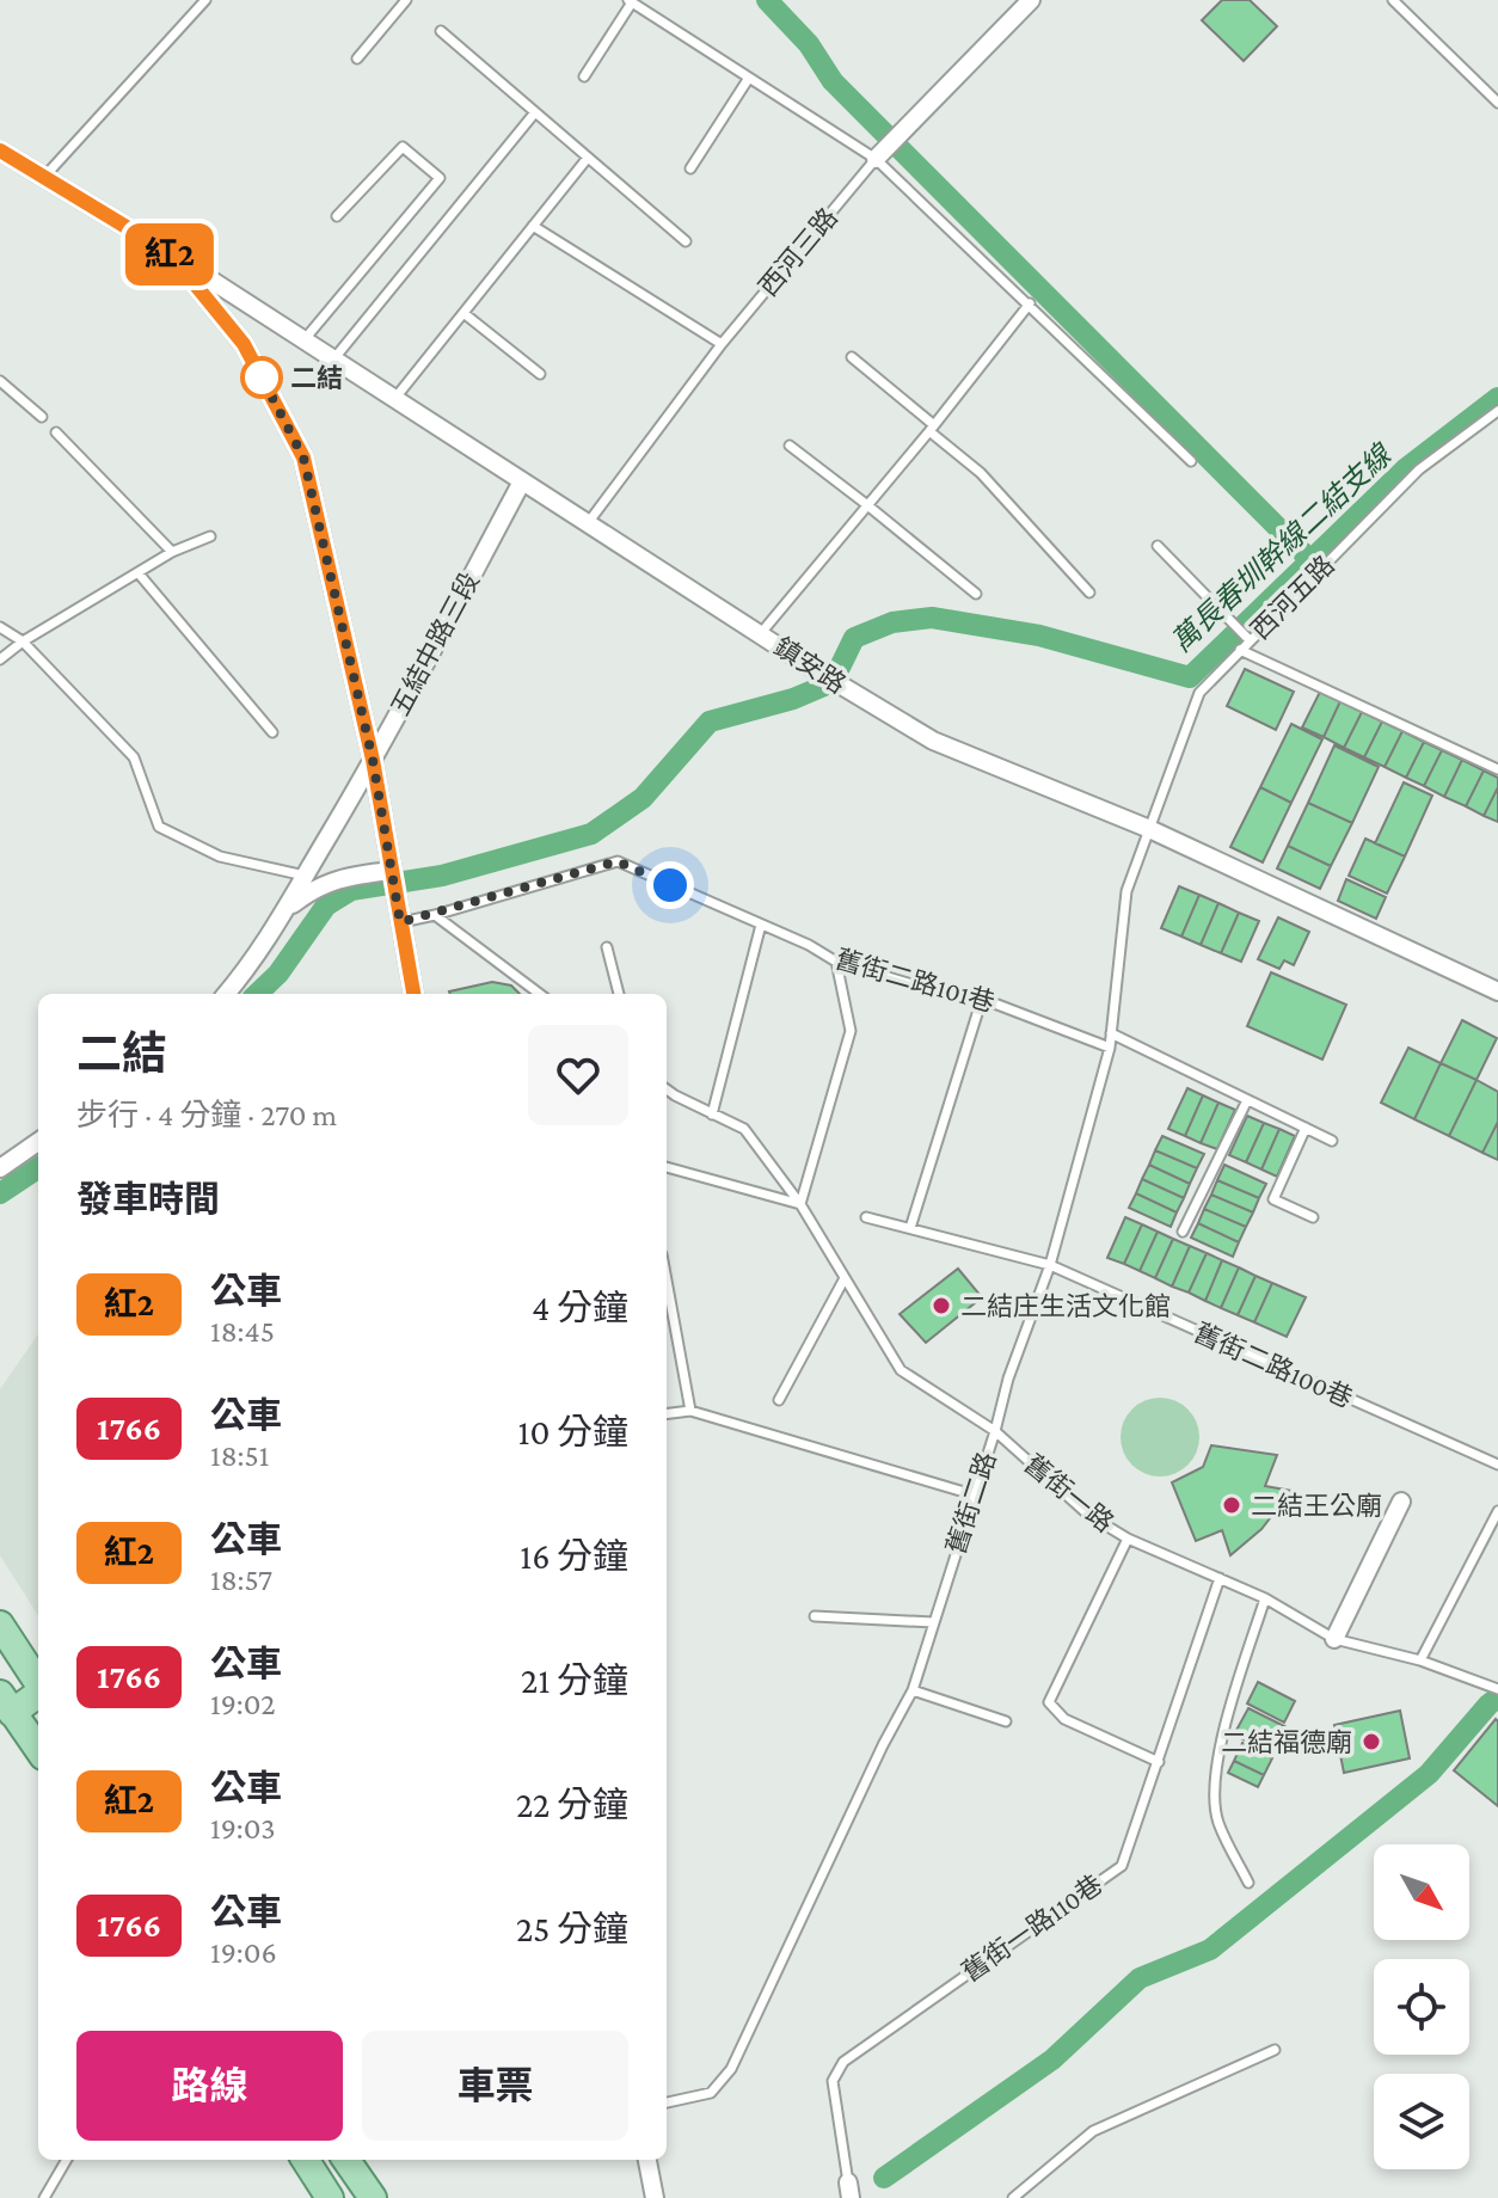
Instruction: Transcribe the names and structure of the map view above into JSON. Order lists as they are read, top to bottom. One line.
{"streets":{"street":["西河三路","五結中路三段","鎮安路"],"lane":["西河五路","舊街二路101巷","舊街二路100巷","舊街一路","舊街二路","舊街一路110巷"]},"crossings":[["西河三路","鎮安路"],["西河五路","鎮安路"],["西河五路","舊街二路"],["五結中路三段","鎮安路"],["鎮安路","舊街二路"],["舊街二路101巷","舊街二路"],["舊街二路100巷","舊街二路"],["舊街一路","舊街二路"],["舊街一路","舊街一路110巷"]],"water":["萬長春圳幹線二結支線"],"places":["二結","二結庄生活文化館","二結王公廟","二結福德廟"],"lines":["bus line 紅2"],"north":"bottom right","page":{"on_map":"紅2","heading":[["二結","步行 · 4 分鐘 · 270 m"],"發車時間"],"list":[{"mark":"紅2","name":"公車","note":"18:45","value":"4 分鐘"},{"mark":"1766","name":"公車","note":"18:51","value":"10 分鐘"},{"mark":"紅2","name":"公車","note":"18:57","value":"16 分鐘"},{"mark":"1766","name":"公車","note":"19:02","value":"21 分鐘"},{"mark":"紅2","name":"公車","note":"19:03","value":"22 分鐘"},{"mark":"1766","name":"公車","note":"19:06","value":"25 分鐘"}],"buttons":["路線","車票"]}}
